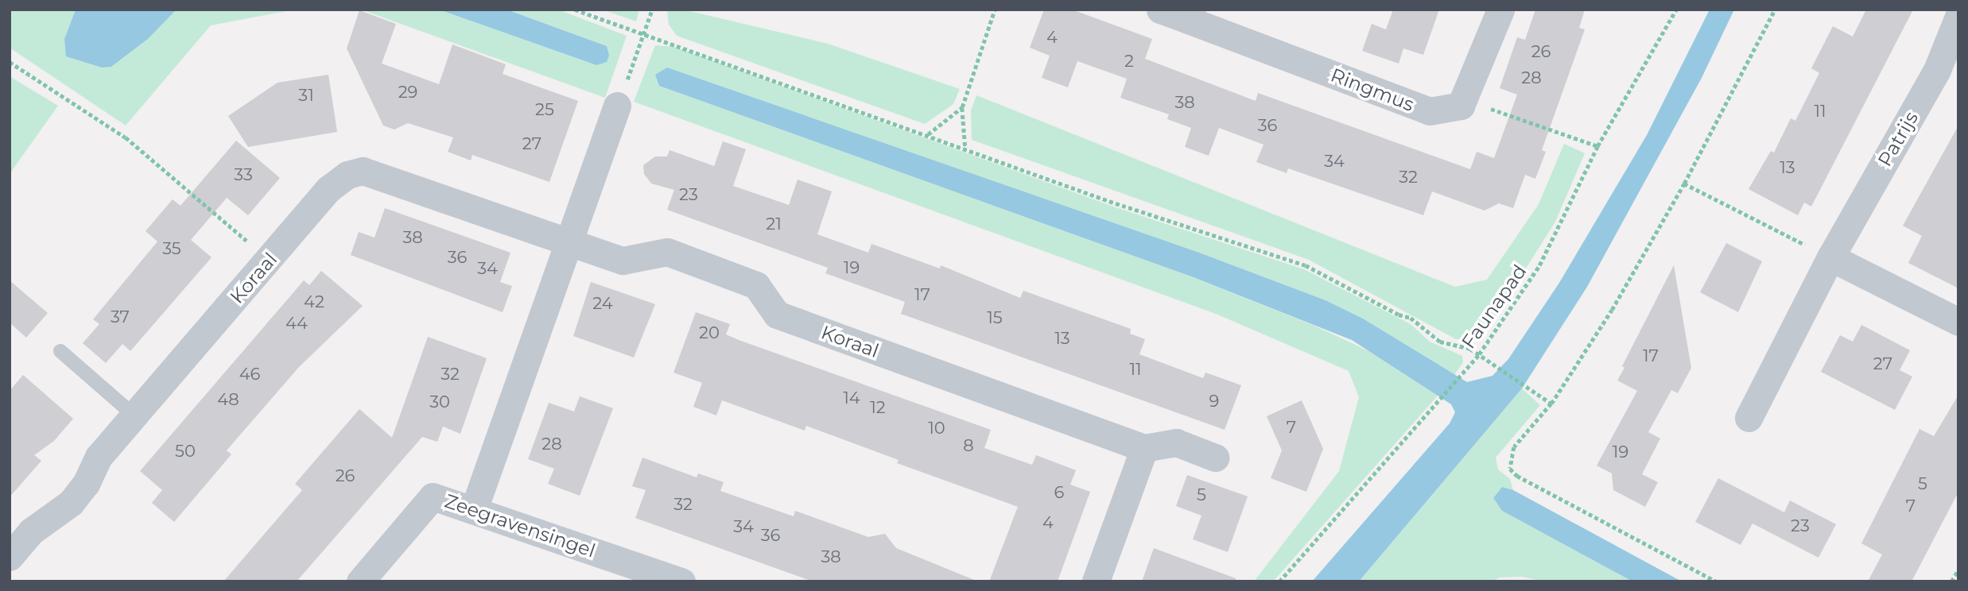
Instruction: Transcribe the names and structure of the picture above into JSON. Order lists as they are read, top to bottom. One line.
{"streets":{"street":["Ringmus","Patrijs","Koraal","Zeegravensingel"],"path":["Faunapad"]},"house_numbers":["4","26","2","28","29","31","38","25","11","36","27","34","13","33","32","23","21","38","35","36","19","34","17","42","24","37","15","44","20","13","17","27","11","46","32","14","48","9","30","12","7","10","28","8","50","19","26","5","6","5","32","7","4","23","34","36","38"]}
